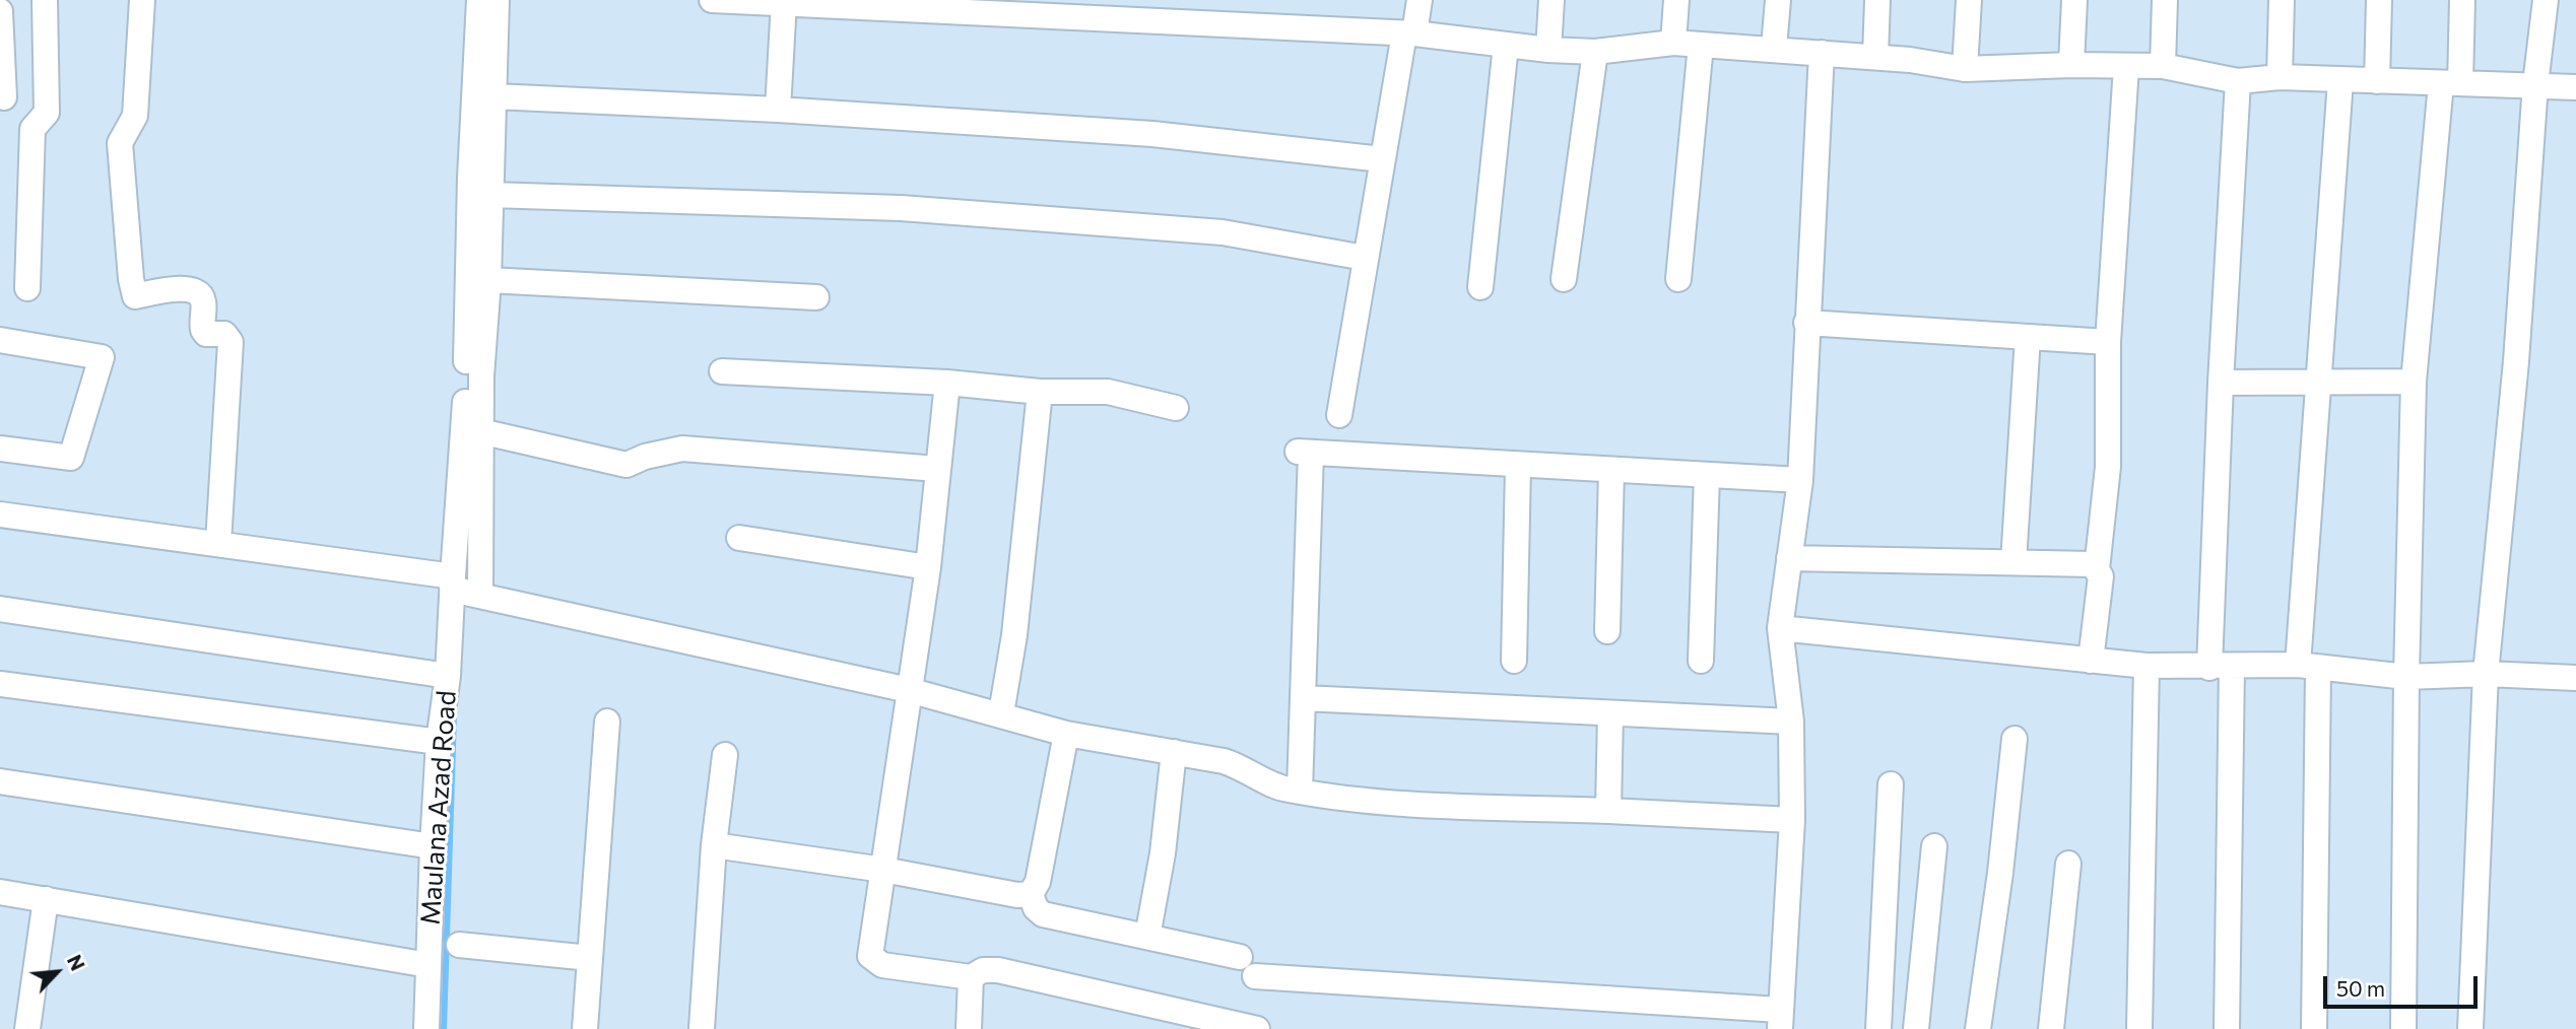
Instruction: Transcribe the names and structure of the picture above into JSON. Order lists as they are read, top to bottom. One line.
{"streets":{"street":["Maulana Azad Road"]},"scale_bar":"50 m","north":"top right"}
